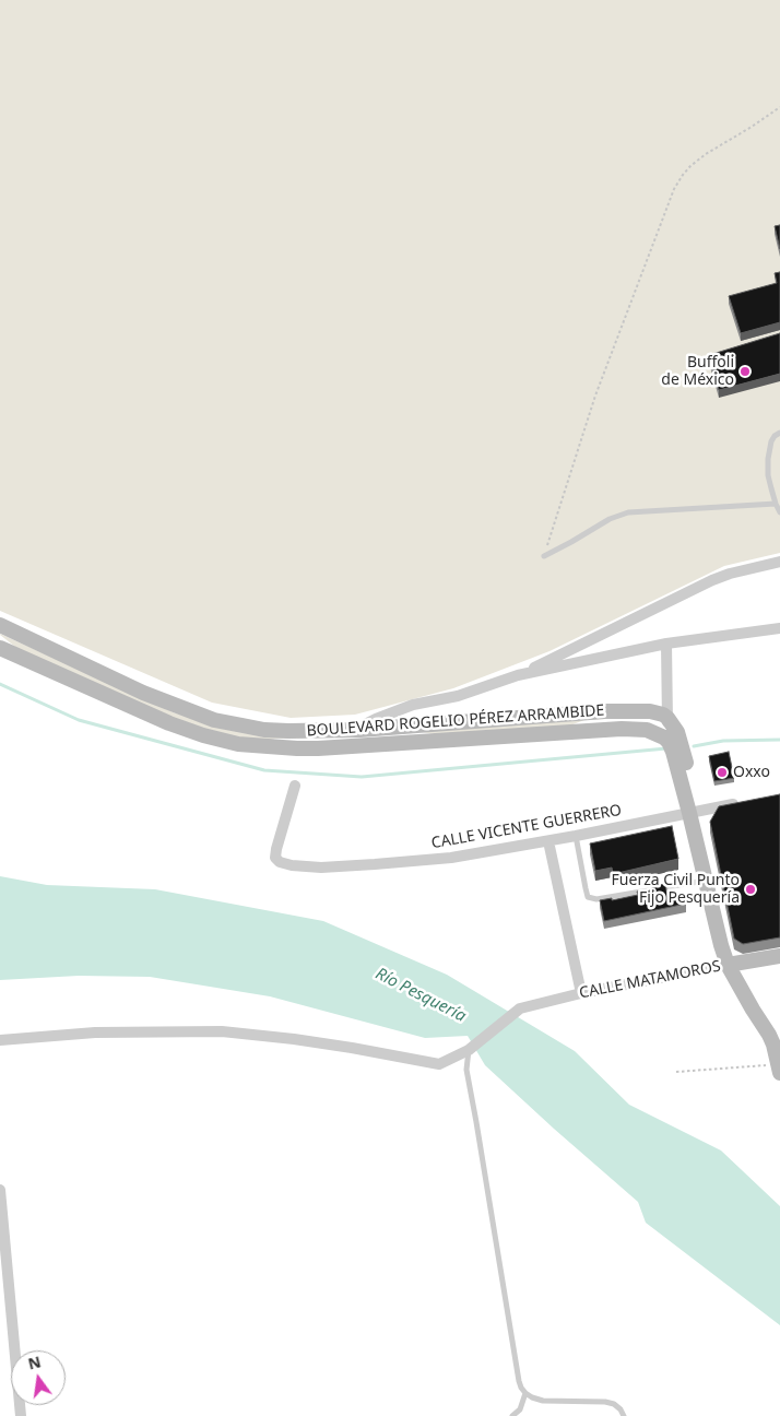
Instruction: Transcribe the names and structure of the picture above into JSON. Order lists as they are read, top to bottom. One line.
{"streets":{"main road":["BOULEVARD ROGELIO PÉREZ ARRAMBIDE","CALLE MATAMOROS"],"street":["CALLE VICENTE GUERRERO"]},"water":["Río Pesquería"],"places":["Buffoli de México","Oxxo","Fuerza Civil Punto Fijo Pesquería"],"north":"top"}
